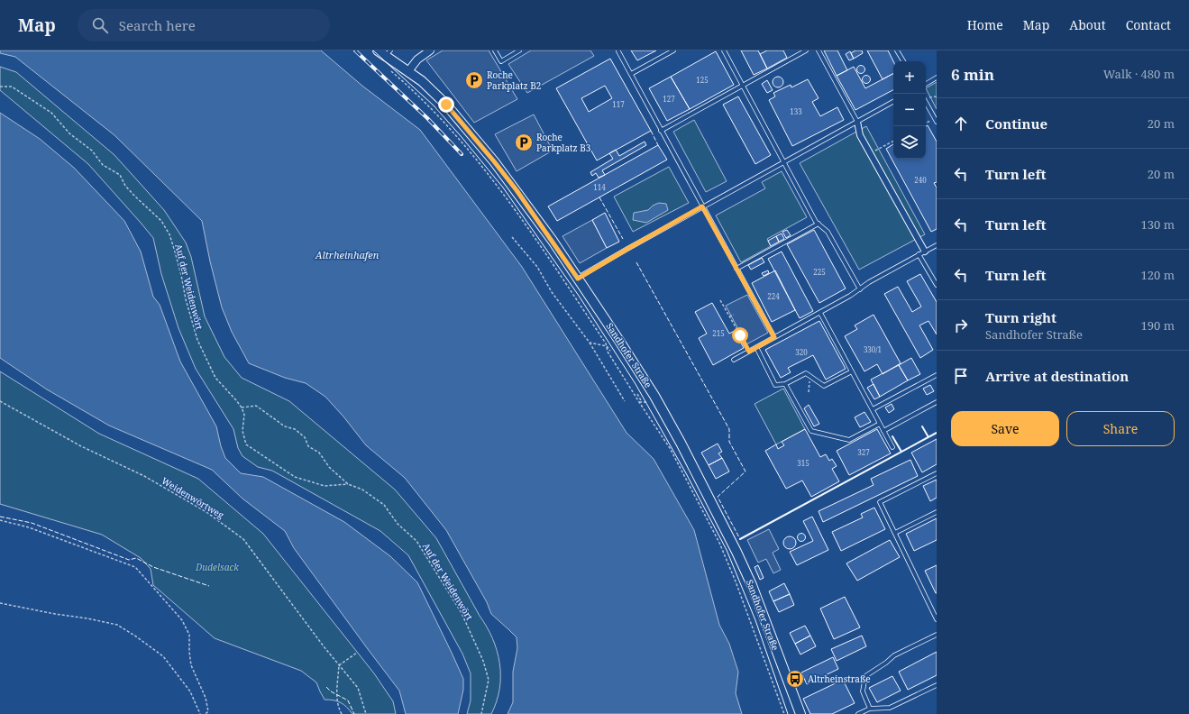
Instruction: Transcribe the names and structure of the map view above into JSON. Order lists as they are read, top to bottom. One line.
{"streets":{"street":["Sandhofer Straße"],"path":["Auf der Weidenwört","Weidenwörtweg"]},"water":["Altrheinhafen"],"parks":["Dudelsack"],"places":{"parking":["Roche Parkplatz B2","Roche Parkplatz B3"],"bus stop":["Altrheinstraße"]},"house_numbers":["125","127","117","133","240","114","225","224","215","330/1","320","327","315"],"page":{"header":"Map","search":"Search here","nav":["Home","Map","About","Contact"],"heading":["6 min","Walk · 480 m"],"map_buttons":["+","−"],"list":[["Continue","20 m"],["Turn left","20 m"],["Turn left","130 m"],["Turn left","120 m"],["Turn right","Sandhofer Straße","190 m"],"Arrive at destination"],"buttons":["Save","Share"]}}
